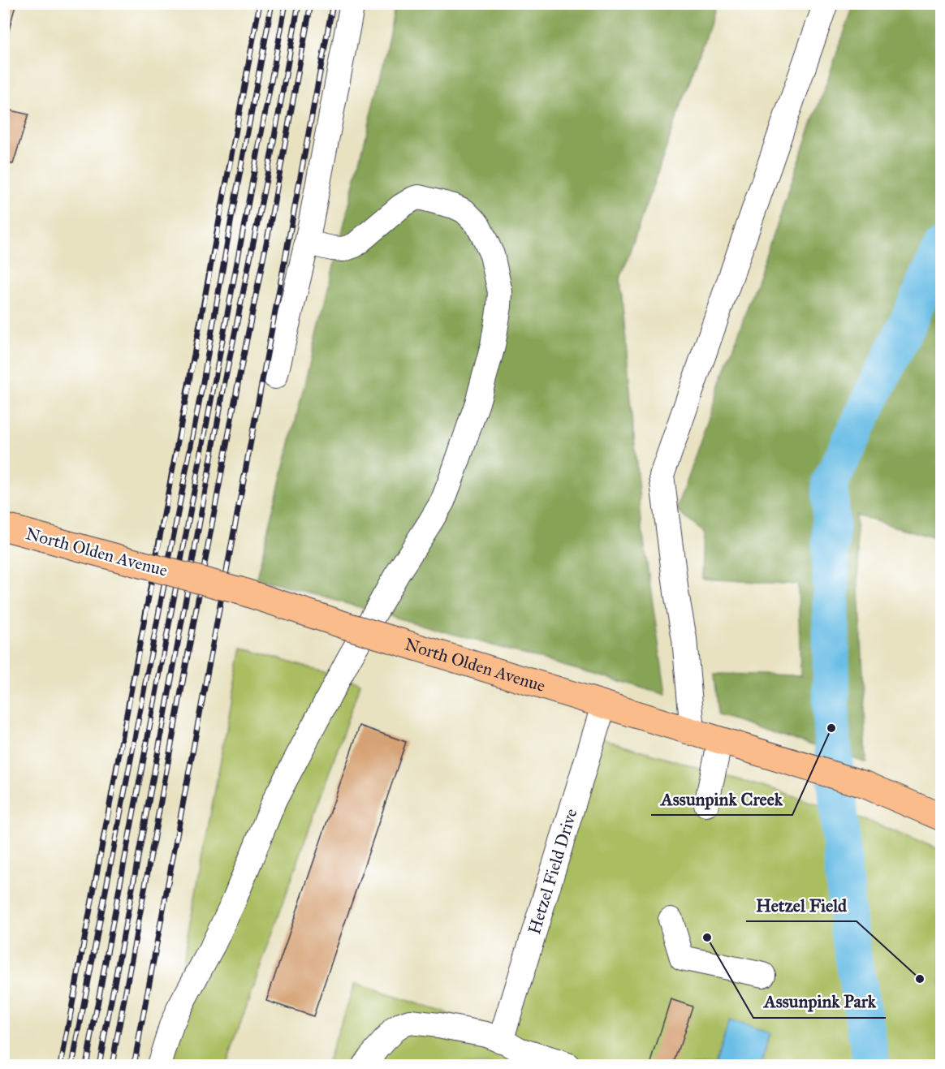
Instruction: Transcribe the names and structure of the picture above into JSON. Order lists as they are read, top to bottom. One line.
{"streets":{"main road":["North Olden Avenue"],"street":["Hetzel Field Drive"]},"crossings":[["North Olden Avenue","Hetzel Field Drive"]],"places":["Assunpink Creek","Assunpink Park","Hetzel Field"]}
